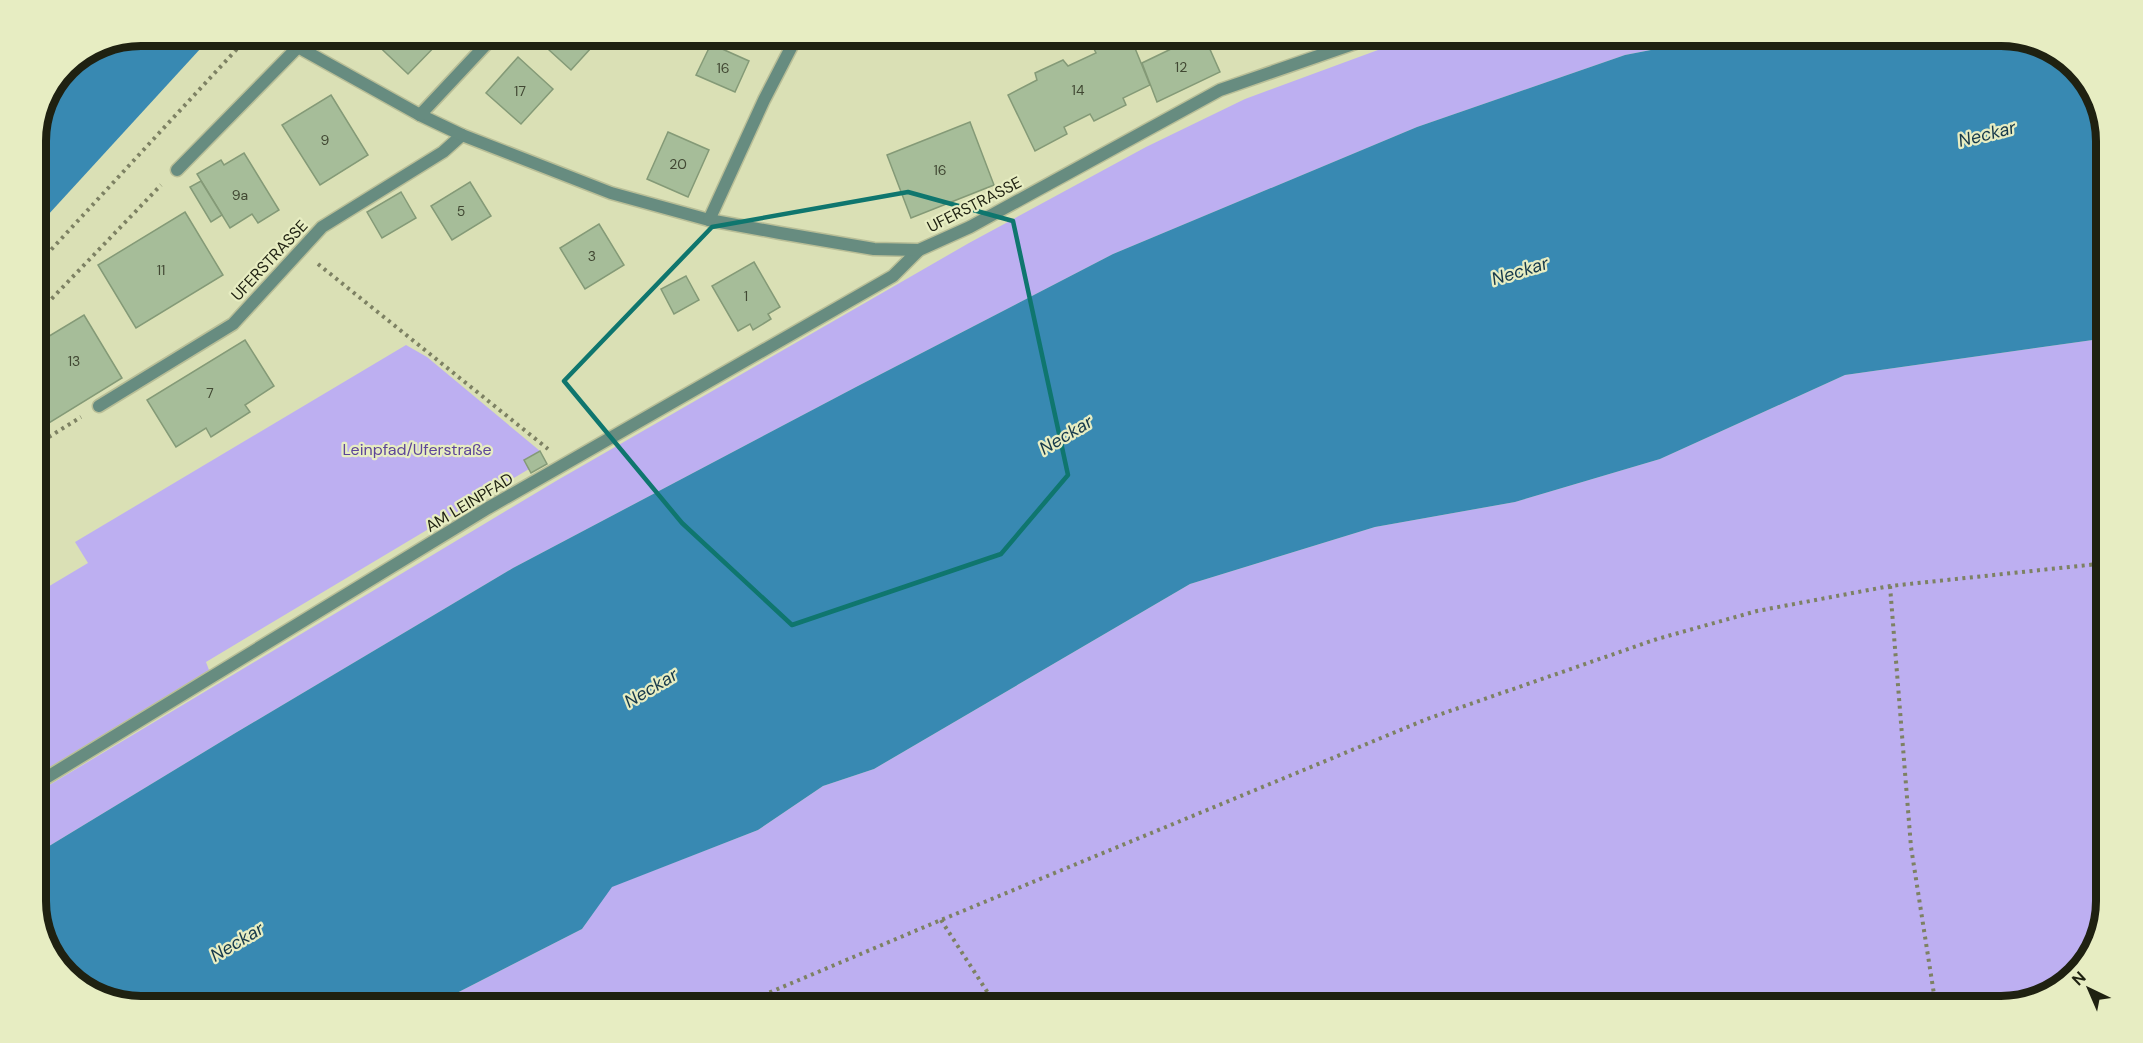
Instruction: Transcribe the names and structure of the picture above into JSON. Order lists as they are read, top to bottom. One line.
{"streets":{"street":["UFERSTRASSE","AM LEINPFAD"]},"crossings":[["UFERSTRASSE","AM LEINPFAD"]],"water":["Neckar"],"parks":["Leinpfad/Uferstraße"],"house_numbers":["12","16","14","17","9","20","16","9a","5","3","11","1","13","7"],"north":"top left"}
